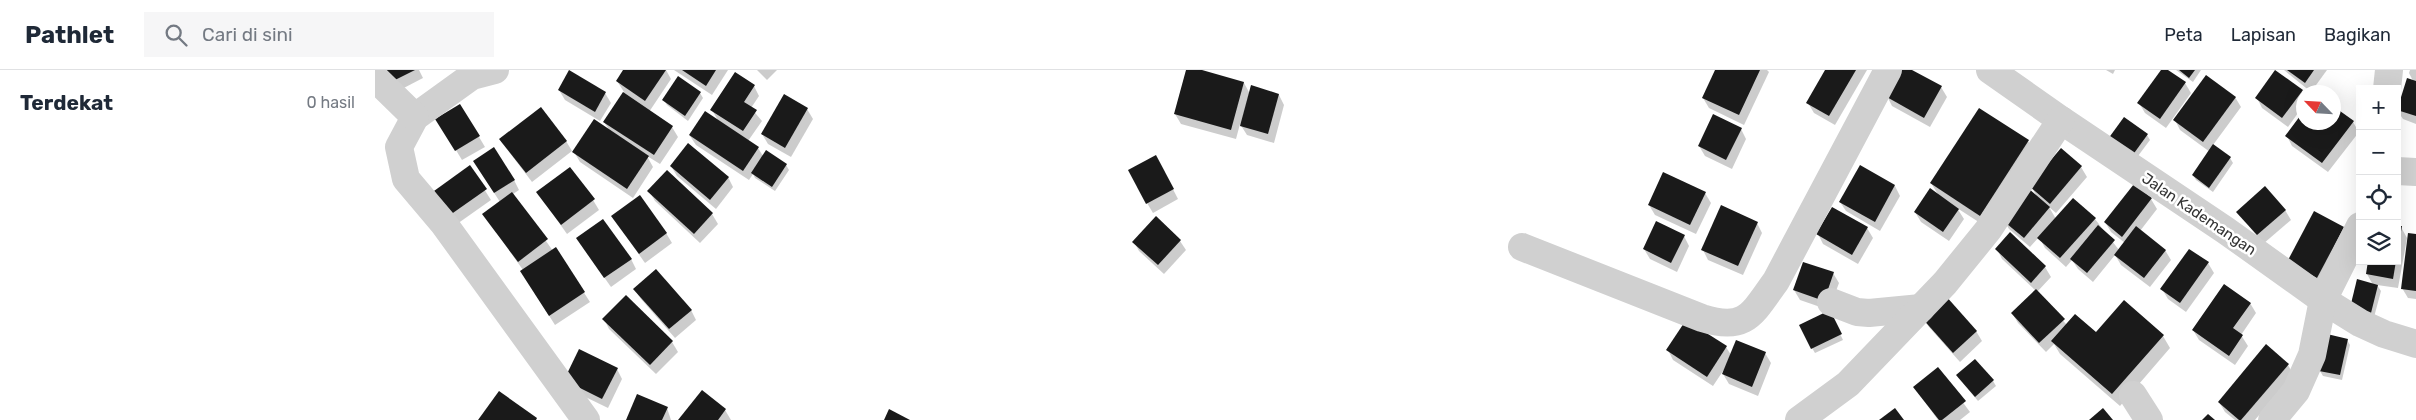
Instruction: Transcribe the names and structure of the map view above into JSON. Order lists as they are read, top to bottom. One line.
{"streets":{"street":["Jalan Kademangan"]},"north":"top left","page":{"header":"Pathlet","search":"Cari di sini","nav":["Peta","Lapisan","Bagikan"],"heading":["Terdekat","0 hasil"],"map_buttons":["+","−"]}}
